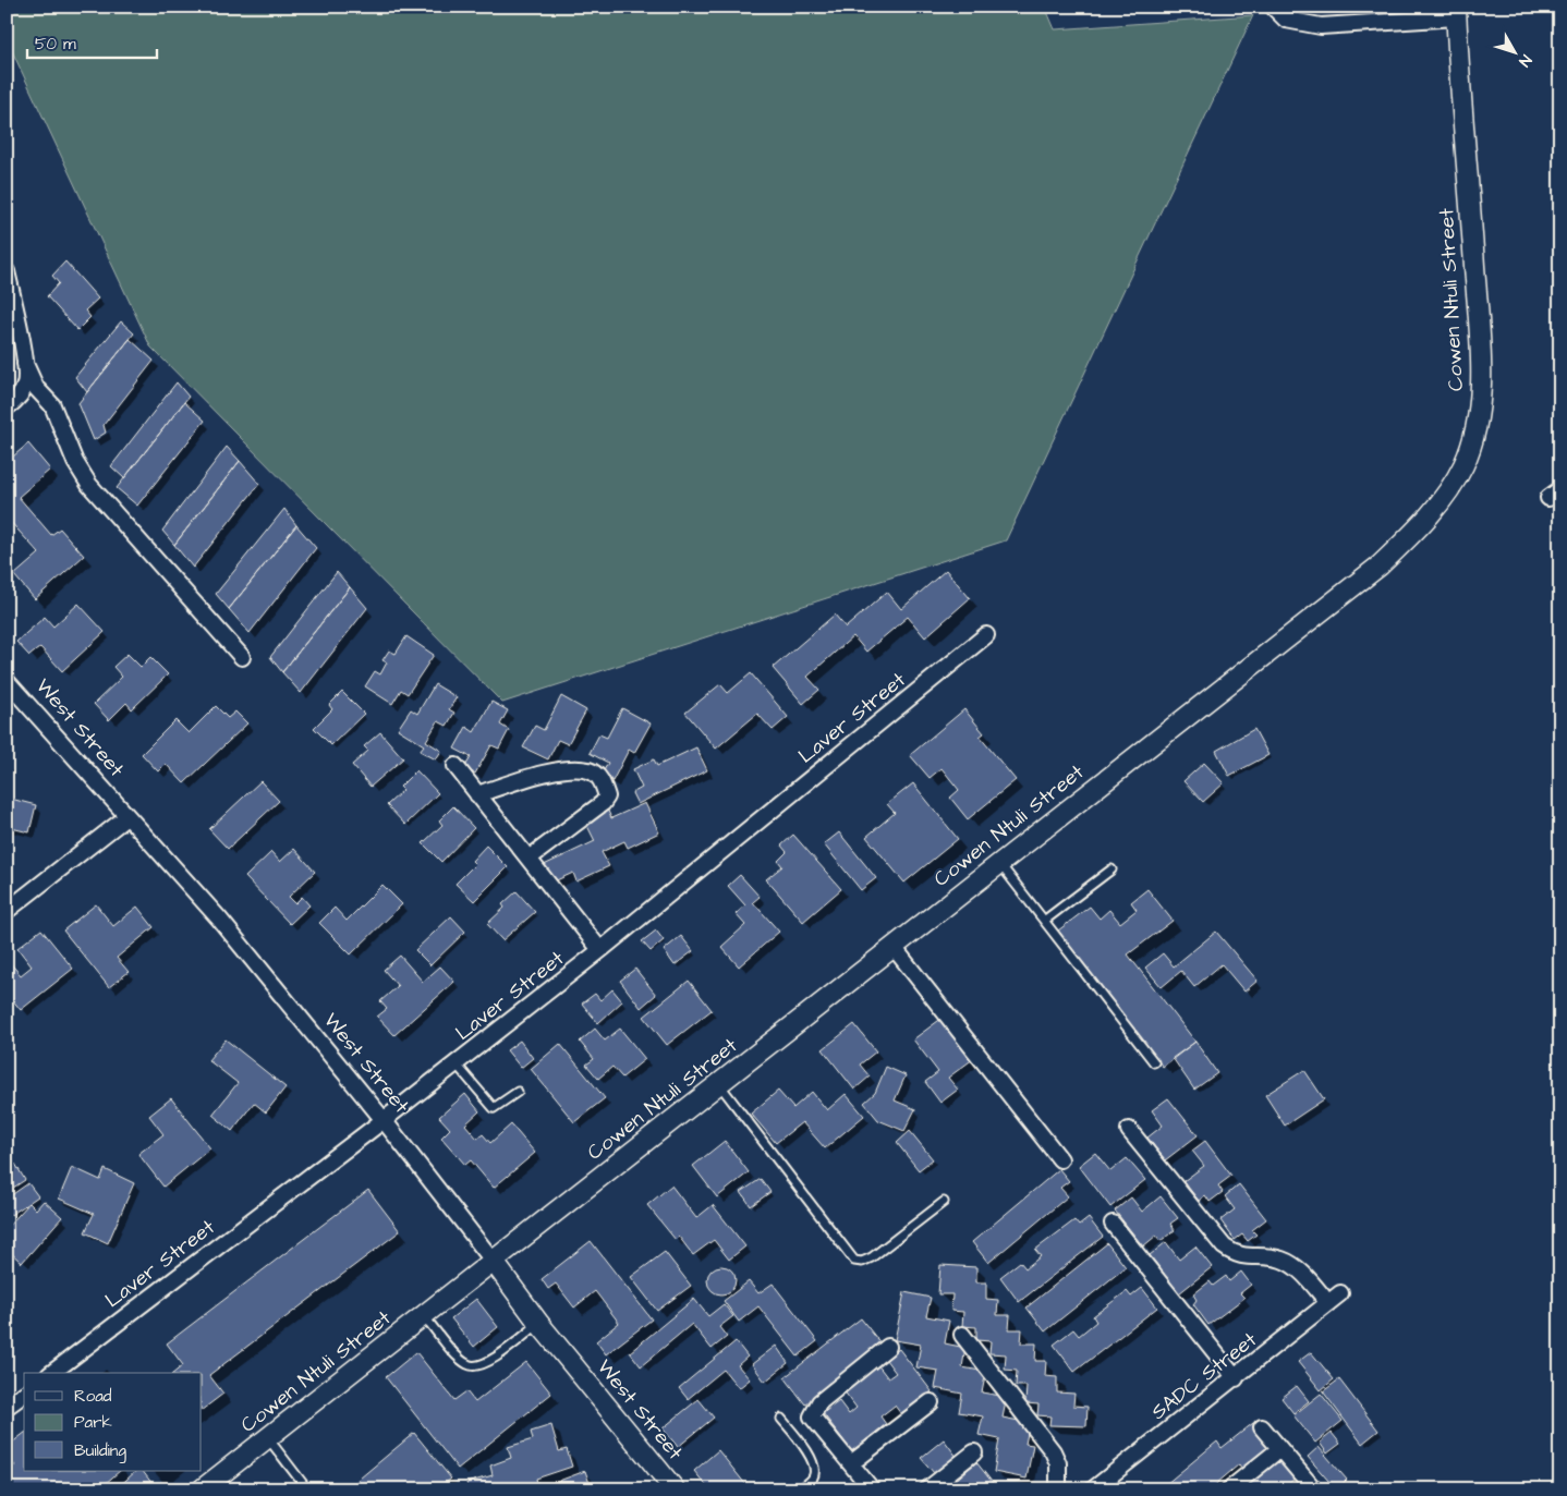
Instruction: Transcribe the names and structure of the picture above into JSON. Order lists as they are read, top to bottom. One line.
{"streets":{"street":["Cowen Ntuli Street","Laver Street","West Street","SADC Street"]},"crossings":[["Cowen Ntuli Street","West Street"],["Laver Street","West Street"]],"legend":["Road","Park","Building"],"scale_bar":"50 m","north":"bottom right"}
